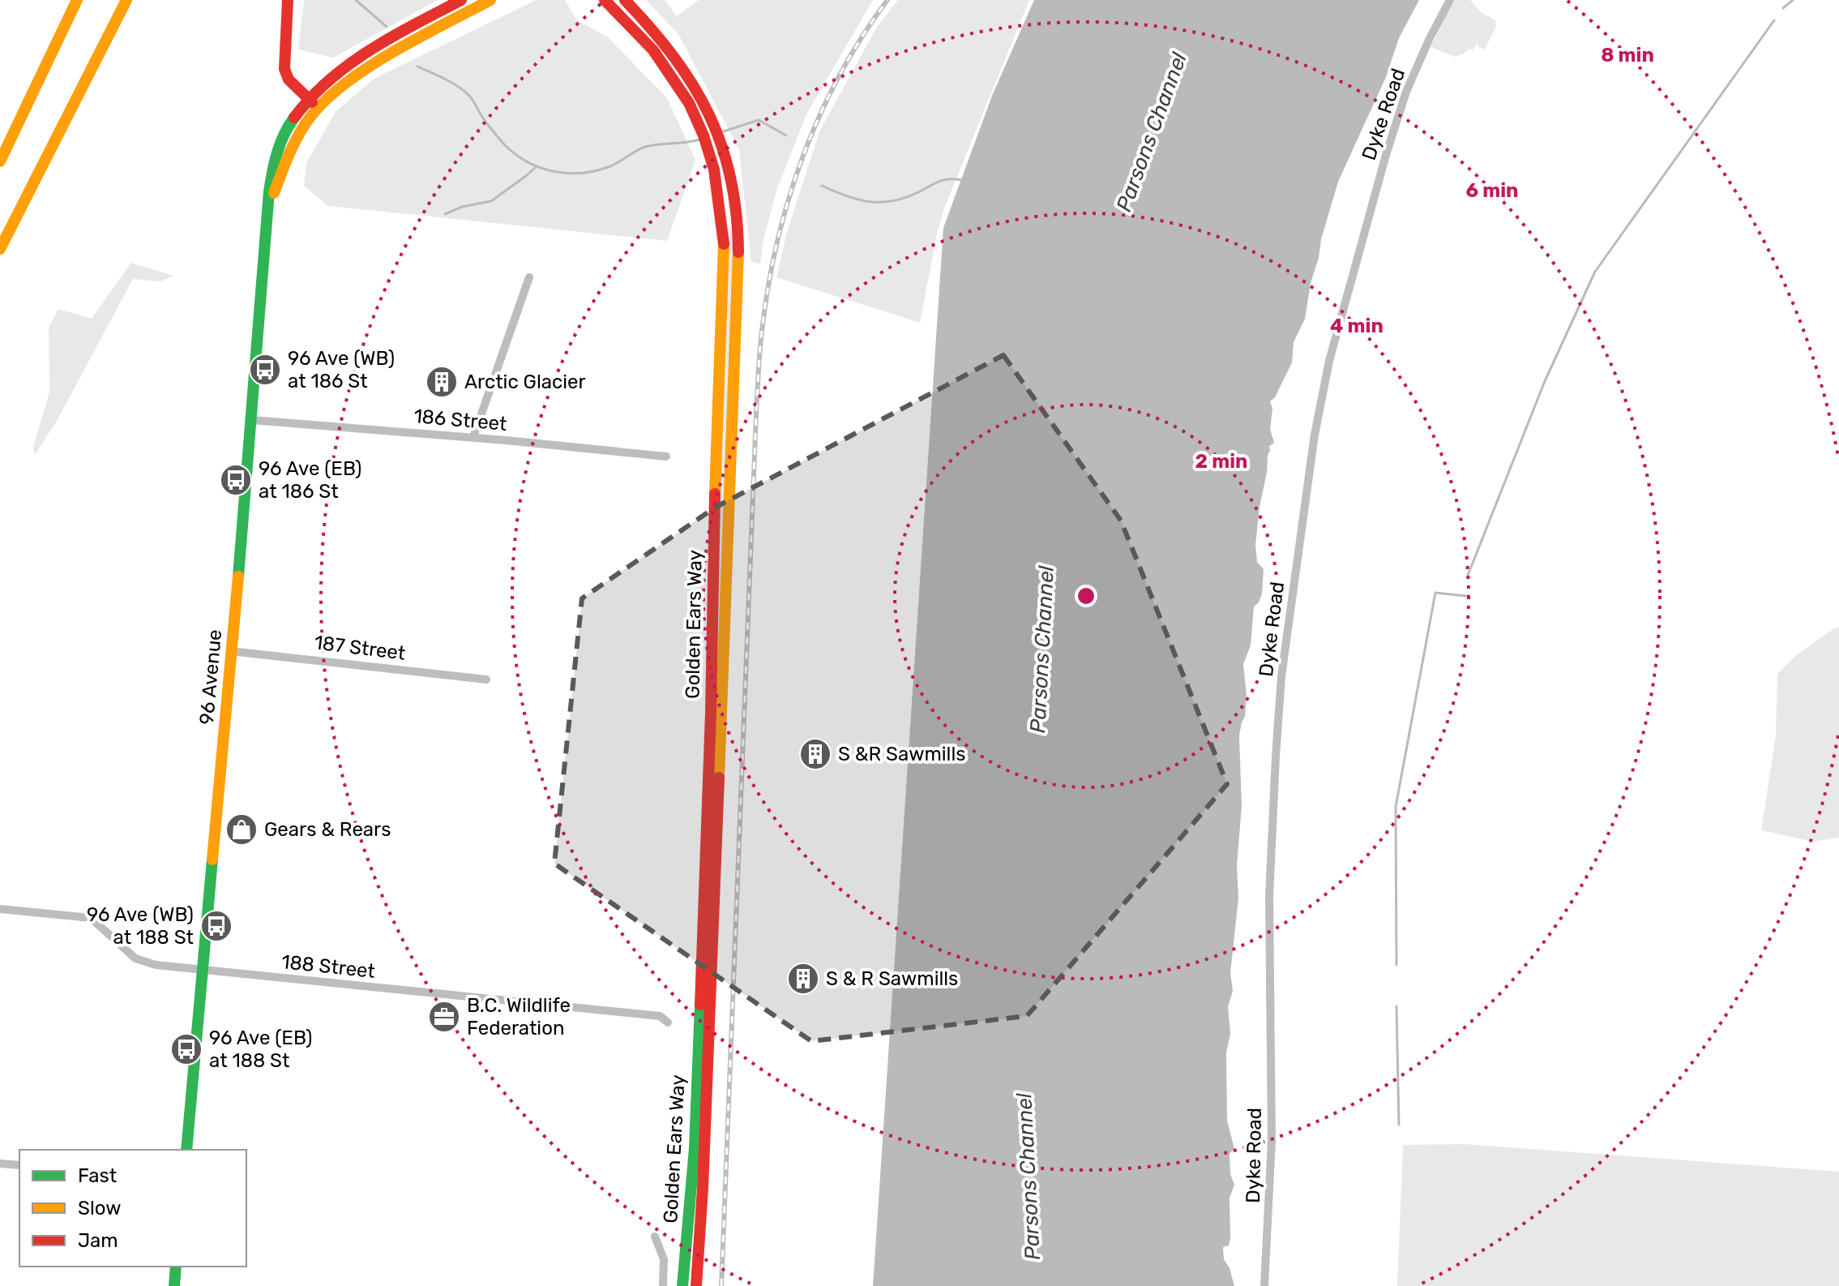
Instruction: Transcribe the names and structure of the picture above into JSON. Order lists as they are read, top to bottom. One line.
{"streets":{"main road":["Golden Ears Way","96 Avenue"],"street":["Dyke Road","186 Street","187 Street","188 Street"]},"crossings":[["186 Street","96 Avenue"],["187 Street","96 Avenue"],["96 Avenue","188 Street"]],"water":["Parsons Channel"],"places":{"bus stop":["96 Ave (WB) at 186 St","96 Ave (EB) at 186 St","96 Ave (WB) at 188 St","96 Ave (EB) at 188 St"],"building":["Arctic Glacier","S &R Sawmills","S & R Sawmills"],"shop":["Gears & Rears"],"office":["B.C. Wildlife Federation"]},"legend":["Fast","Slow","Jam"],"rings":["8 min","6 min","4 min","2 min"]}
